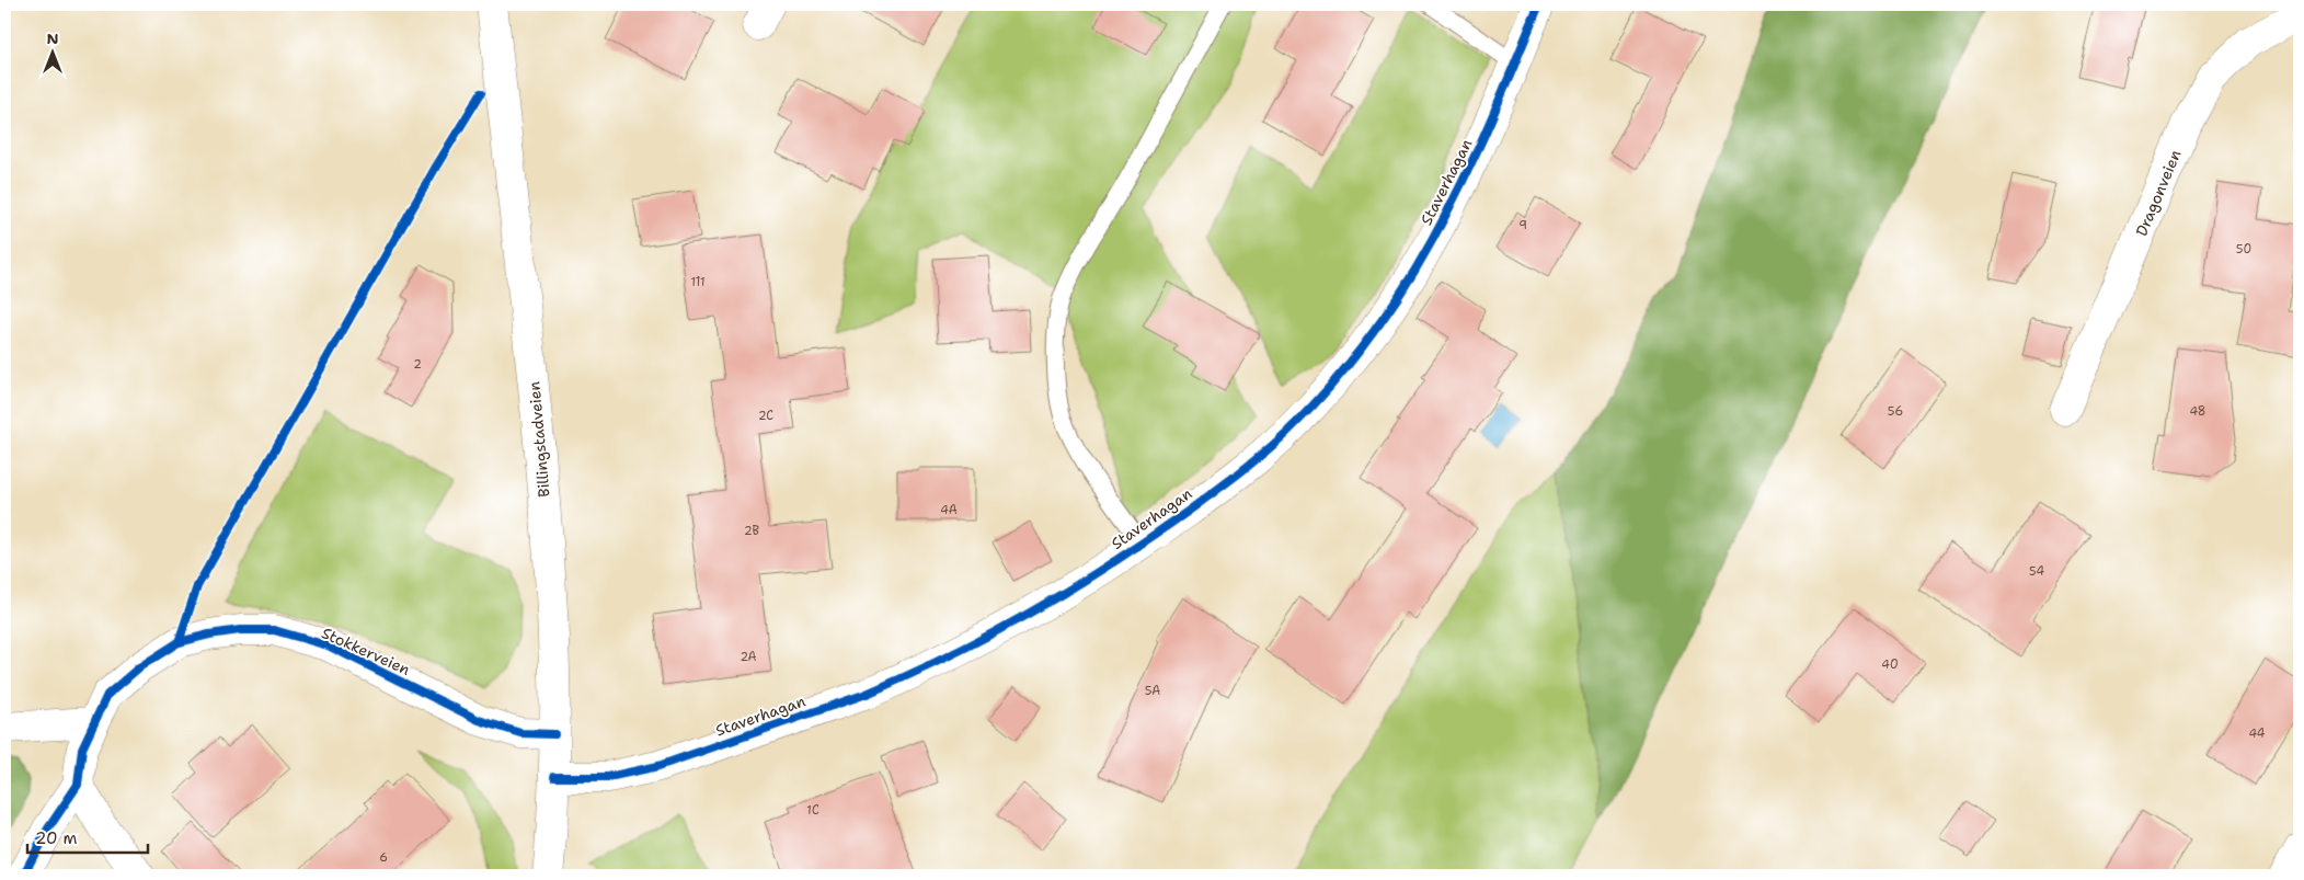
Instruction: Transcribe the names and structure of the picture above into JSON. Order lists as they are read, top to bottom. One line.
{"streets":{"street":["Staverhagan","Dragonveien","Billingstadveien","Stokkerveien"]},"crossings":[["Staverhagan","Billingstadveien"],["Billingstadveien","Stokkerveien"]],"house_numbers":["9","50","111","2","56","48","2C","4A","2B","54","2A","40","5A","44","1C","6"],"scale_bar":"20 m","north":"top"}
